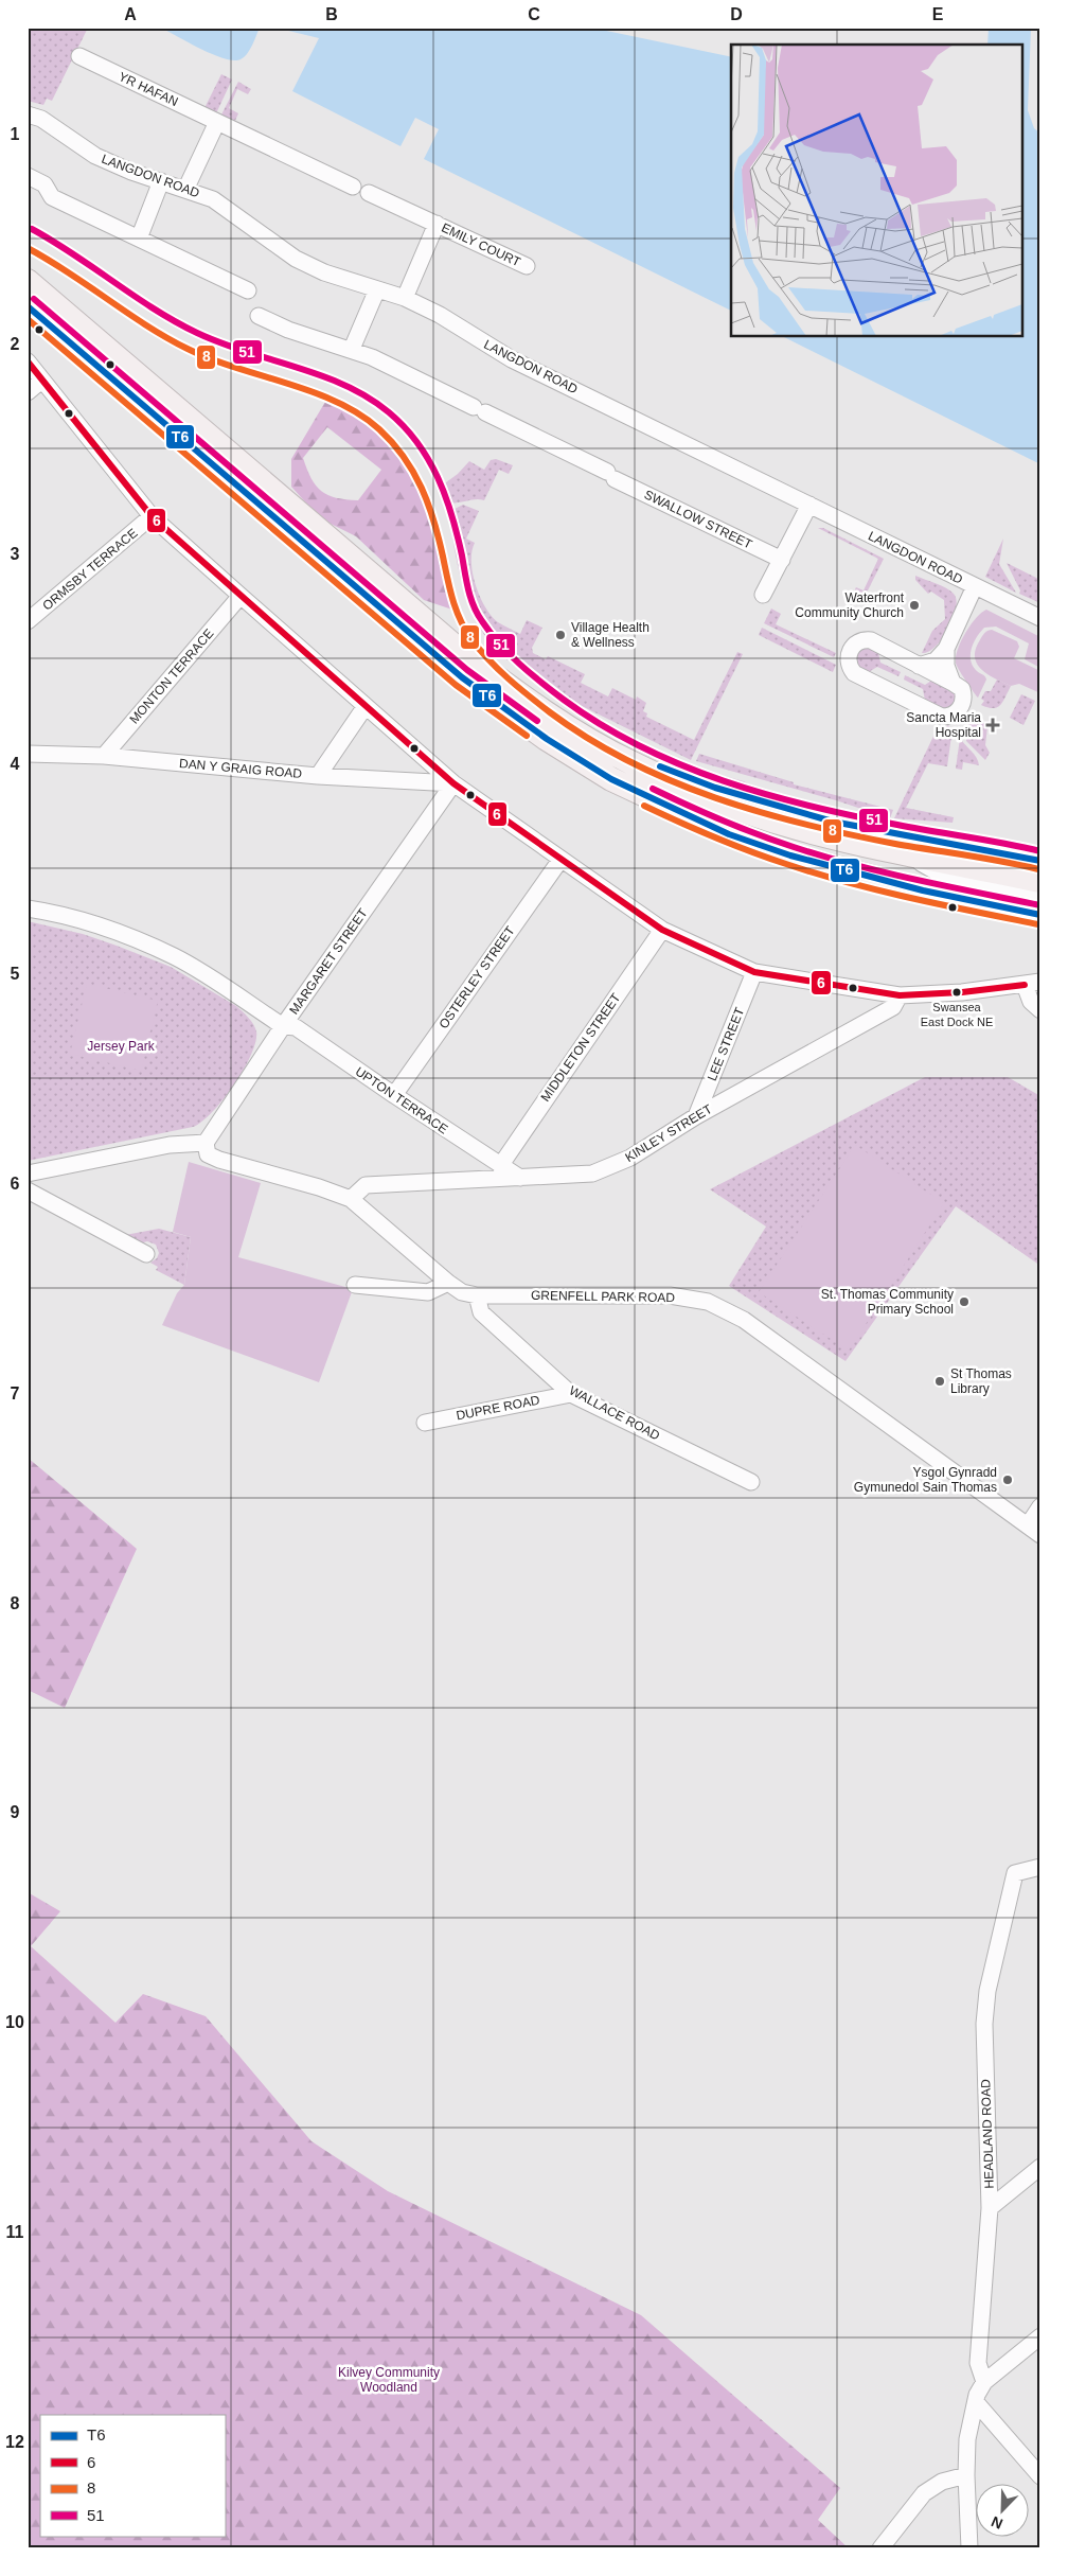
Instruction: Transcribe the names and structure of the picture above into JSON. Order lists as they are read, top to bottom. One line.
{"streets":{"street":["YR HAFAN","LANGDON ROAD","EMILY COURT","SWALLOW STREET","ORMSBY TERRACE","MONTON TERRACE","DAN Y GRAIG ROAD","MARGARET STREET","OSTERLEY STREET","LEE STREET","MIDDLETON STREET","UPTON TERRACE","KINLEY STREET","GRENFELL PARK ROAD","DUPRE ROAD","WALLACE ROAD","HEADLAND ROAD"]},"crossings":[["LANGDON ROAD","EMILY COURT"],["MONTON TERRACE","DAN Y GRAIG ROAD"],["DAN Y GRAIG ROAD","MARGARET STREET"],["MARGARET STREET","UPTON TERRACE"],["MARGARET STREET","GRENFELL PARK ROAD"],["OSTERLEY STREET","UPTON TERRACE"],["LEE STREET","KINLEY STREET"],["MIDDLETON STREET","UPTON TERRACE"],["UPTON TERRACE","KINLEY STREET"],["KINLEY STREET","GRENFELL PARK ROAD"],["GRENFELL PARK ROAD","WALLACE ROAD"],["DUPRE ROAD","WALLACE ROAD"]],"parks":["Jersey Park","Kilvey Community Woodland"],"places":{"other":["Waterfront Community Church","Village Health & Wellness","Swansea East Dock NE","St. Thomas Community Primary School","St Thomas Library","Ysgol Gynradd Gymunedol Sain Thomas"],"health":["Sancta Maria Hospital"]},"lines":["transit line 51","transit line 8","transit line T6","transit line 6"],"legend":["T6","6","8","51"],"north":"bottom left","grid":{"columns":["A","B","C","D","E"],"rows":["1","2","3","4","5","6","7","8","9","10","11","12"]}}
